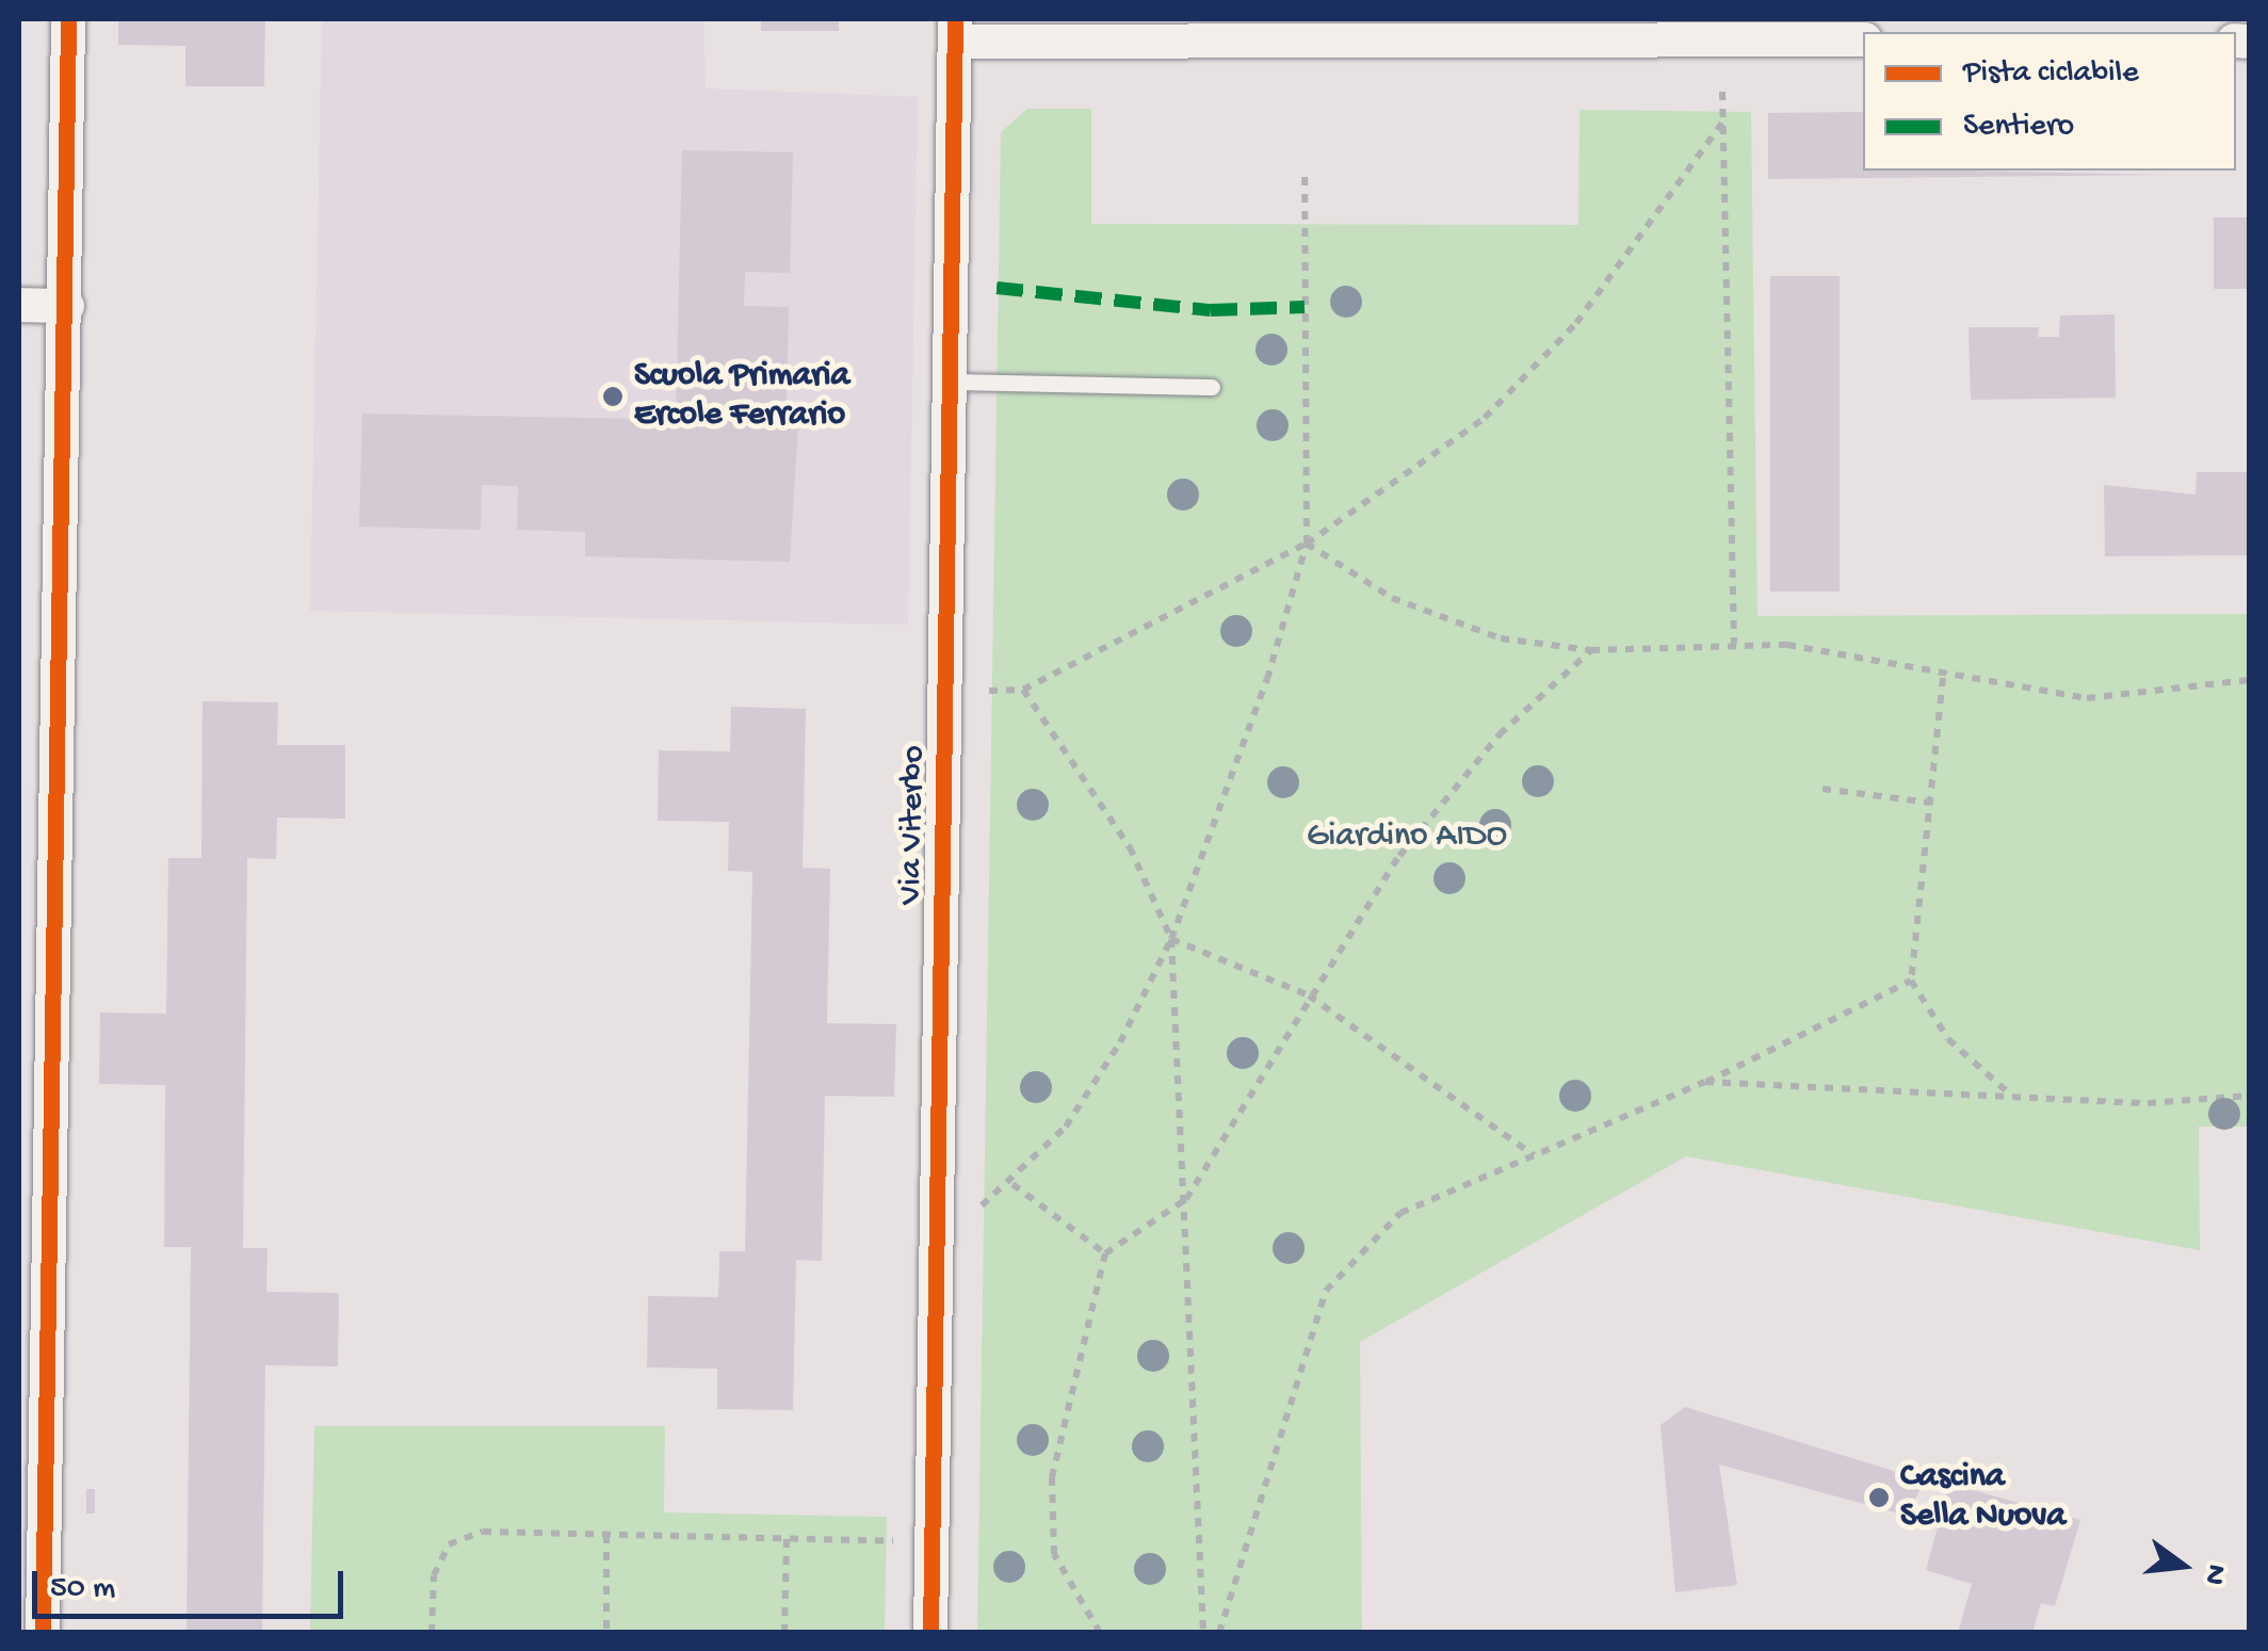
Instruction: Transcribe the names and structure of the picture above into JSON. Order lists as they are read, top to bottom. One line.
{"streets":{"street":["Via Viterbo"]},"parks":["Giardino AIDO"],"places":["Scuola Primaria Ercole Ferrario","Cascina Sella Nuova"],"legend":["Pista ciclabile","Sentiero"],"scale_bar":"50 m","north":"right"}
